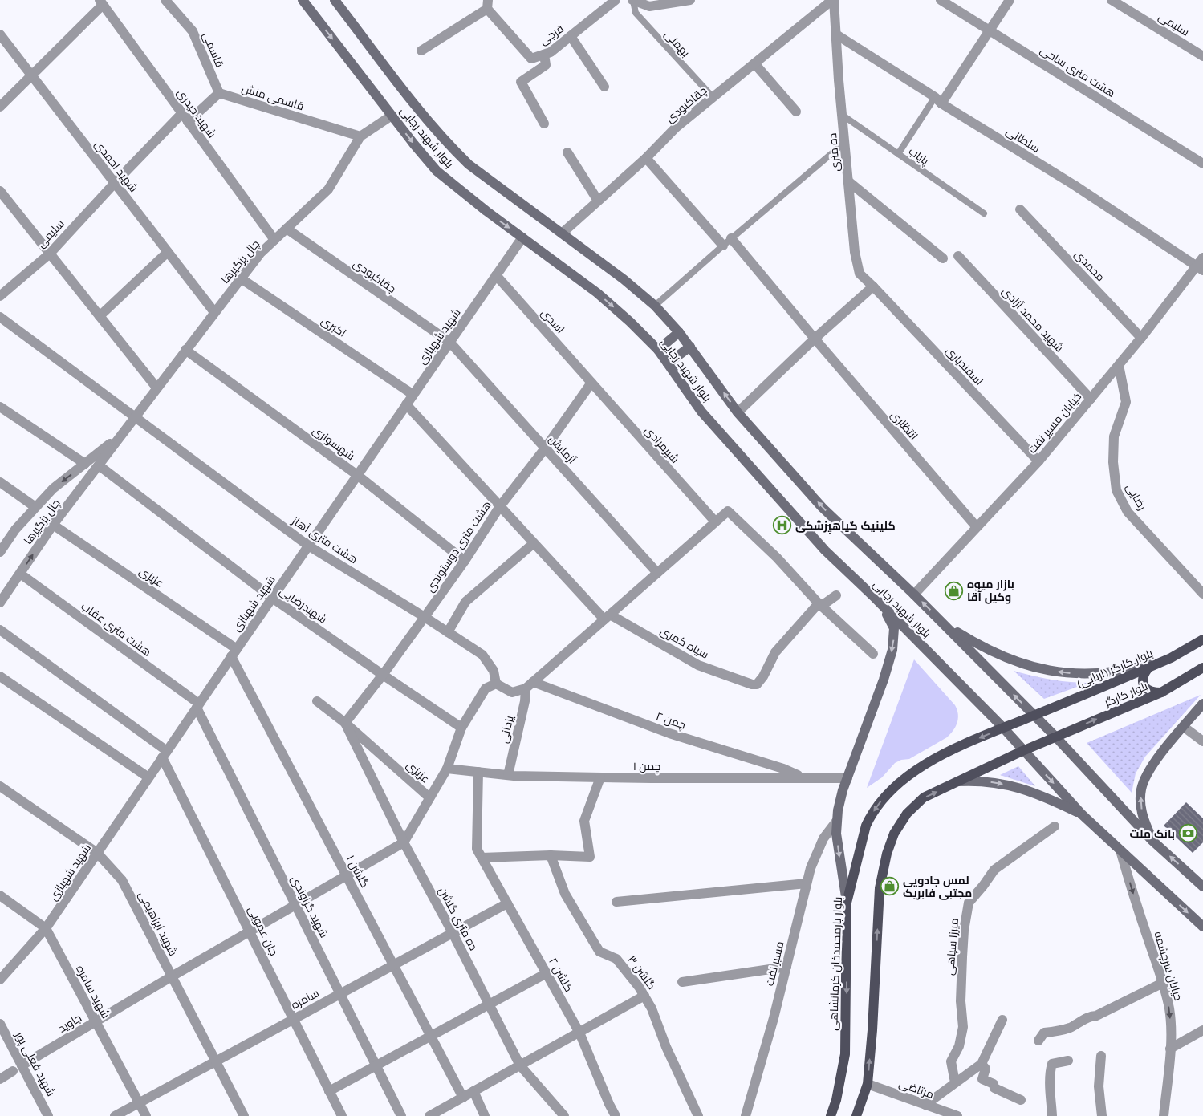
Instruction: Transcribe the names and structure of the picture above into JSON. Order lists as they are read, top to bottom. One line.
{"streets":{"main road":["بلوار شهید رجایی","بلوار کارگر (اربابی)","بلوار کارگر","بلوار یارمحمدخان کرمانشاهی"],"street":["سلیمی","فرجی","قاسمی","هشت متری ساحی","قاسمی منش","چقاکبودی","شهید حیدری","سلطانی","ده متری","شهید احمدی","چال بزگیرها","محمدی","شهید محمد آزادی","اسدی","اکبری","شهید شهبازی","اسفندیاری","خیابان مسیر نفت","انتظاری","شهسواری","شیرمرادی","آزمایش","رضایی","هشت متری آهاز","هشت متری دوستوندی","عزیزی","شهیدرضایی","هشت متری عقاب","سیاه کمری","چمن ۲","یزدانی","چمن ۱","گلشن ۱","شهید گراوندی","ده متری گلشن","شهید ابراهیمی","جان عمویی","میرزا سپاهی","مسیر نفت","خیابان سرچشمه","گلشن ۳","گلشن ۲","شهید سامره","سامره","جاوید","شهید فعلی پور","مرتاضی"],"lane":["بهمنی","پایاب"]},"crossings":[["سلیمی","شهید حیدری"],["سلیمی","شهید احمدی"],["بهمنی","چقاکبودی"],["قاسمی","قاسمی منش"],["قاسمی منش","چال بزگیرها"],["چقاکبودی","بلوار شهید رجایی"],["چقاکبودی","ده متری"],["چقاکبودی","چال بزگیرها"],["چقاکبودی","شهید شهبازی"],["چقاکبودی","آزمایش"],["شهید حیدری","چال بزگیرها"],["بلوار شهید رجایی","چال بزگیرها"],["بلوار شهید رجایی","شهید شهبازی"],["بلوار شهید رجایی","خیابان مسیر نفت"],["بلوار شهید رجایی","بلوار کارگر (اربابی)"],["بلوار شهید رجایی","بلوار کارگر"],["بلوار شهید رجایی","بلوار یارمحمدخان کرمانشاهی"],["سلطانی","ده متری"],["سلطانی","خیابان مسیر نفت"],["ده متری","پایاب"],["ده متری","اسفندیاری"],["شهید احمدی","چال بزگیرها"],["چال بزگیرها","اکبری"],["چال بزگیرها","شهسواری"],["چال بزگیرها","هشت متری آهاز"],["چال بزگیرها","عزیزی"],["چال بزگیرها","شهیدرضایی"],["چال بزگیرها","هشت متری عقاب"],["محمدی","خیابان مسیر نفت"],["شهید محمد آزادی","خیابان مسیر نفت"],["اسدی","شهید شهبازی"],["اسدی","شیرمرادی"],["اسدی","هشت متری دوستوندی"],["اکبری","شهید شهبازی"],["شهید شهبازی","شهسواری"],["شهید شهبازی","آزمایش"],["شهید شهبازی","هشت متری آهاز"],["شهید شهبازی","عزیزی"],["شهید شهبازی","شهیدرضایی"],["شهید شهبازی","هشت متری عقاب"],["شهید شهبازی","سیاه کمری"],["شهید شهبازی","گلشن ۱"],["شهید شهبازی","شهید گراوندی"],["شهید شهبازی","شهید ابراهیمی"],["شهید شهبازی","جان عمویی"],["شهید شهبازی","شهید سامره"],["اسفندیاری","خیابان مسیر نفت"],["خیابان مسیر نفت","انتظاری"],["خیابان مسیر نفت","رضایی"],["شهسواری","هشت متری دوستوندی"],["شیرمرادی","هشت متری دوستوندی"],["آزمایش","هشت متری دوستوندی"],["هشت متری آهاز","هشت متری دوستوندی"],["هشت متری دوستوندی","عزیزی"],["هشت متری دوستوندی","شهیدرضایی"],["هشت متری دوستوندی","سیاه کمری"],["هشت متری دوستوندی","ده متری گلشن"],["عزیزی","گلشن ۱"],["عزیزی","ده متری گلشن"],["هشت متری عقاب","شهید گراوندی"],["بلوار کارگر (اربابی)","بلوار یارمحمدخان کرمانشاهی"],["چمن ۲","یزدانی"],["چمن ۲","چمن ۱"],["یزدانی","چمن ۱"],["گلشن ۱","سامره"],["گلشن ۱","جاوید"],["شهید گراوندی","سامره"],["شهید گراوندی","جاوید"],["ده متری گلشن","سامره"],["ده متری گلشن","جاوید"],["شهید ابراهیمی","سامره"],["شهید ابراهیمی","جاوید"],["جان عمویی","سامره"],["جان عمویی","جاوید"],["گلشن ۲","سامره"],["شهید سامره","سامره"],["شهید سامره","جاوید"],["جاوید","شهید فعلی پور"]],"one_way":["بلوار کارگر","خیابان سرچشمه"],"places":{"hospital":["کلینیک گیاهپزشکی"],"shop":["بازار میوه وکیل آقا","لمس جادویی مجتبی فابریک"],"bank":["بانک ملت"]}}
